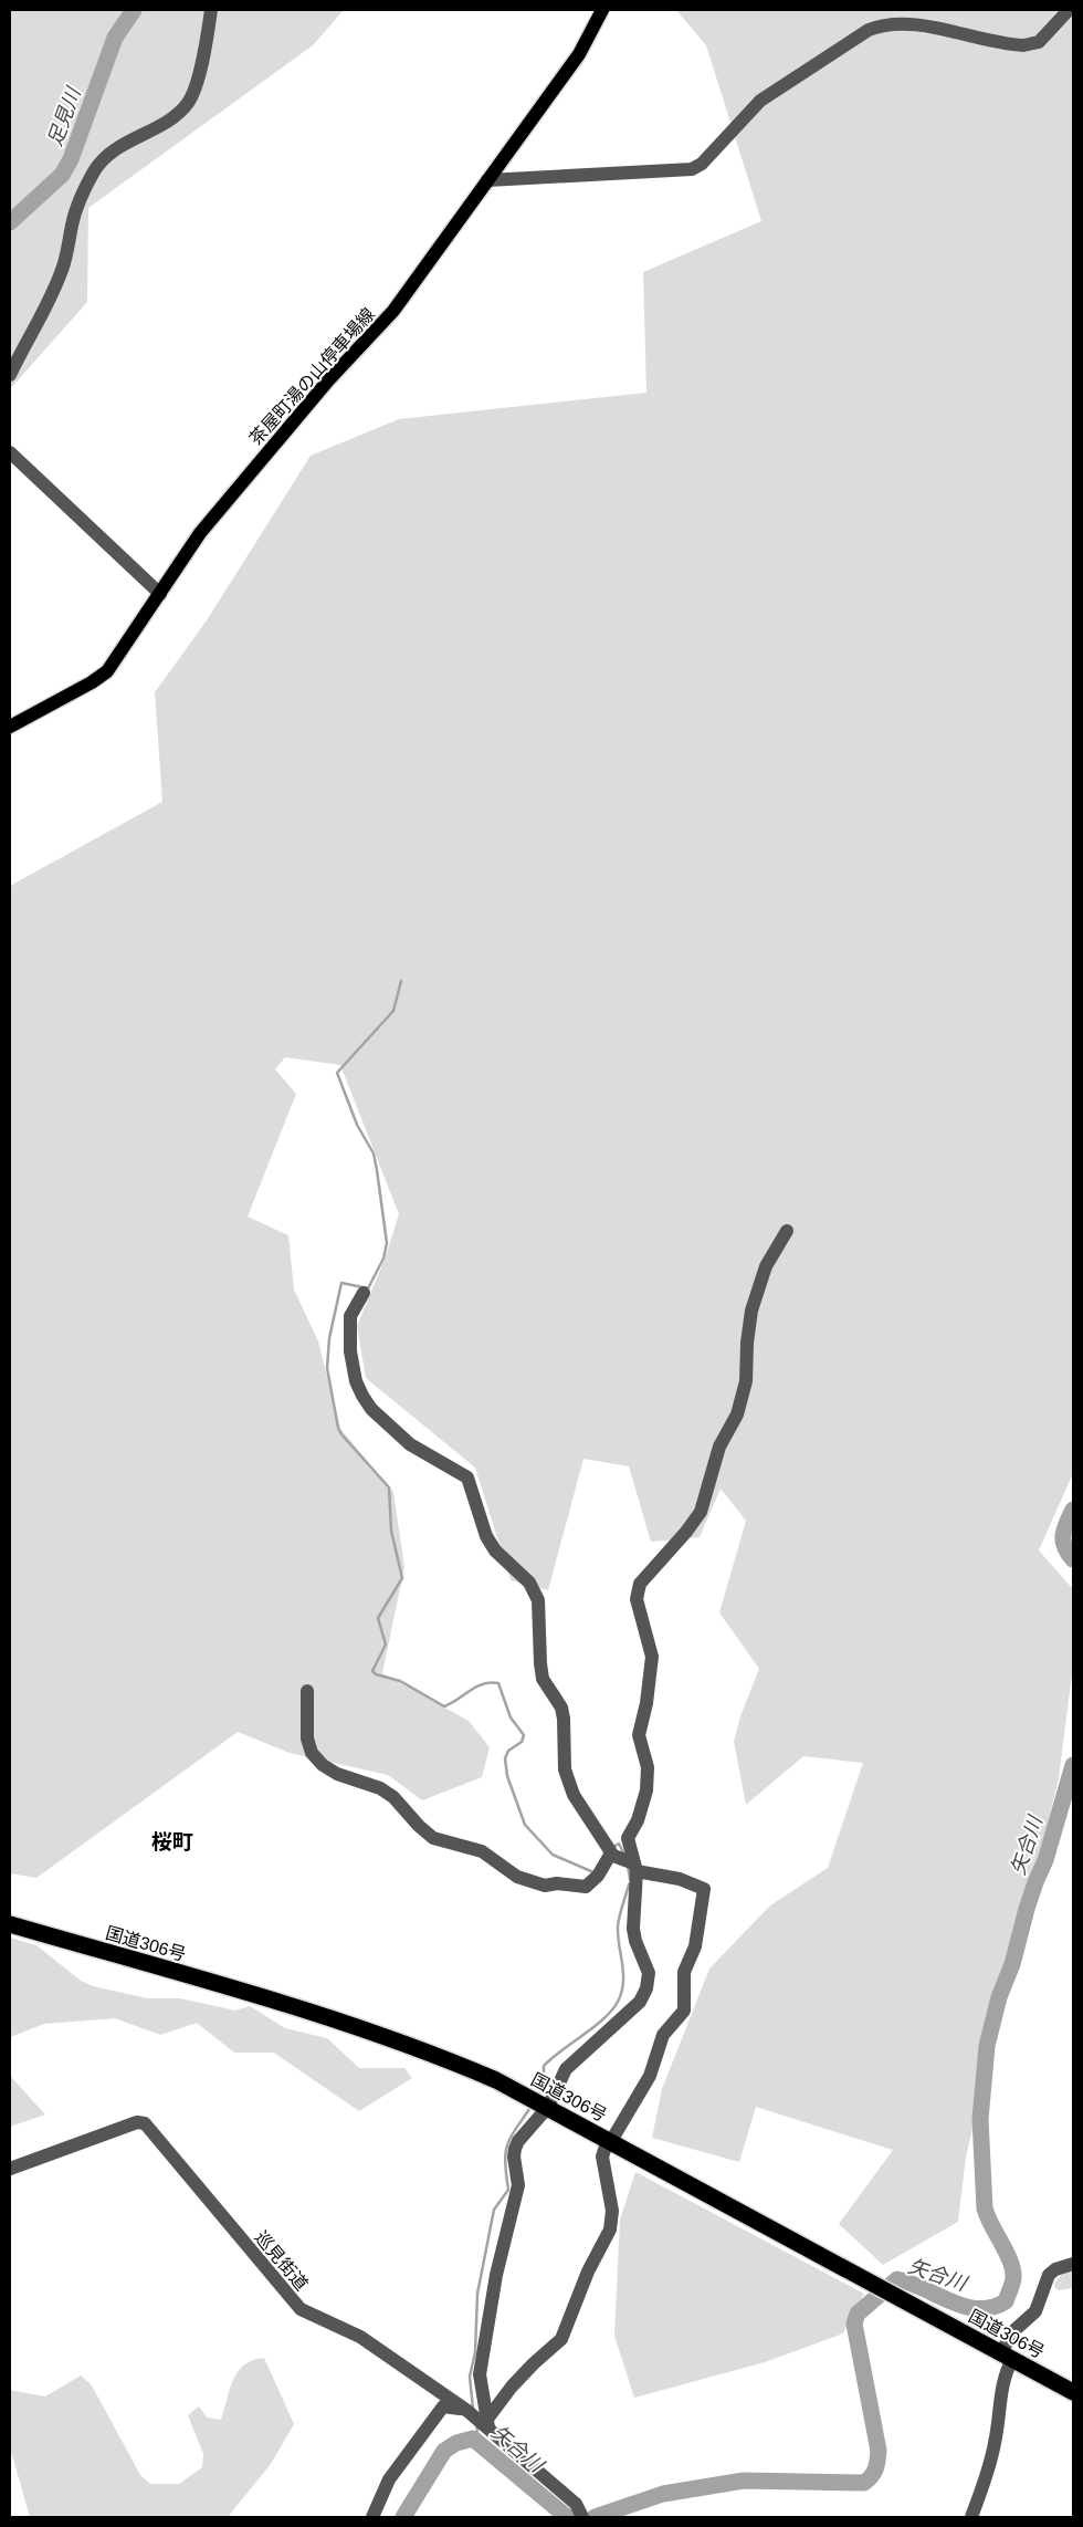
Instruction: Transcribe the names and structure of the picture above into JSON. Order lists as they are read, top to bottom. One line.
{"streets":{"highway":["国道306号"],"main road":["茶屋町湯の山停車場線"],"street":["巡見街道"]},"districts":["桜町"],"water":["足見川","矢合川"]}
